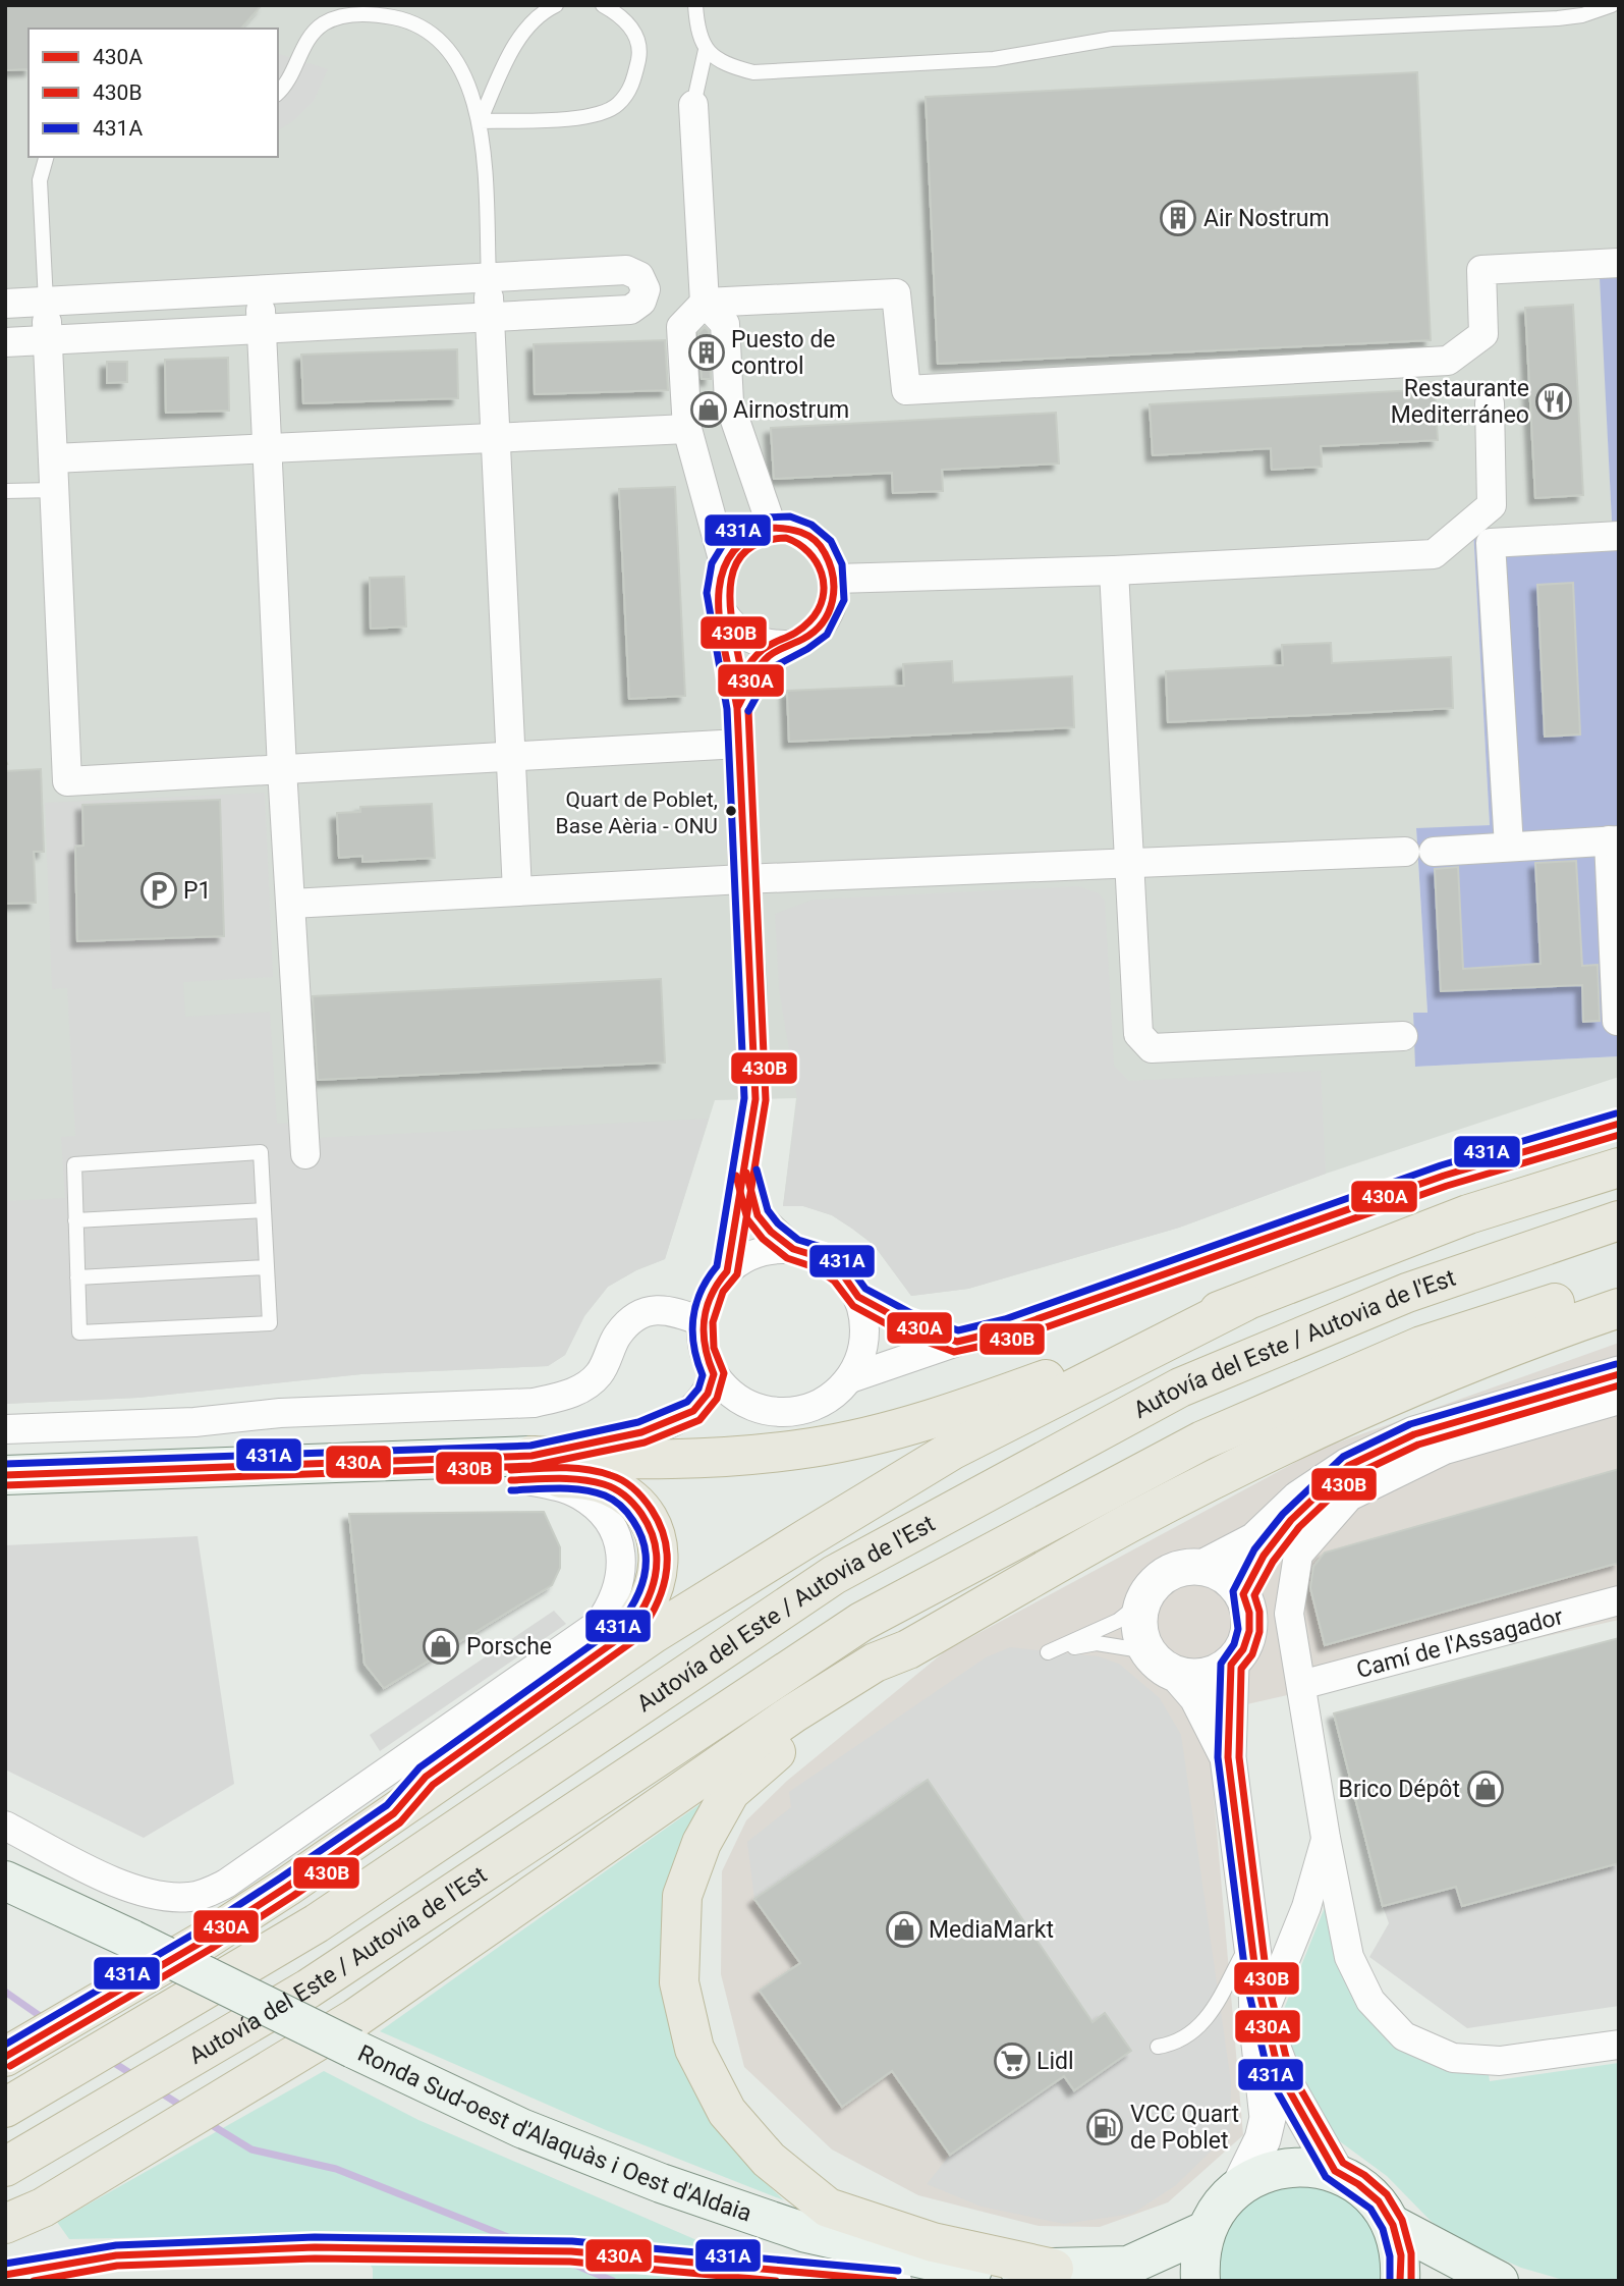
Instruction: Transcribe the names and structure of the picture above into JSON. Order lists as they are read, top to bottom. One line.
{"streets":{"highway":["Autovía del Este / Autovia de l'Est"],"main road":["Ronda Sud-oest d'Alaquàs i Oest d'Aldaia"],"street":["Camí de l'Assagador"]},"places":{"building":["Air Nostrum","Puesto de control"],"restaurant":["Restaurante Mediterráneo"],"shop":["Airnostrum","Porsche","Brico Dépôt","MediaMarkt"],"other":["Quart de Poblet, Base Aèria - ONU"],"parking":["P1"],"supermarket":["Lidl"],"fuel station":["VCC Quart de Poblet"]},"lines":["transit line 431A","transit line 430A","transit line 430B"],"legend":["430A","430B","431A"]}
